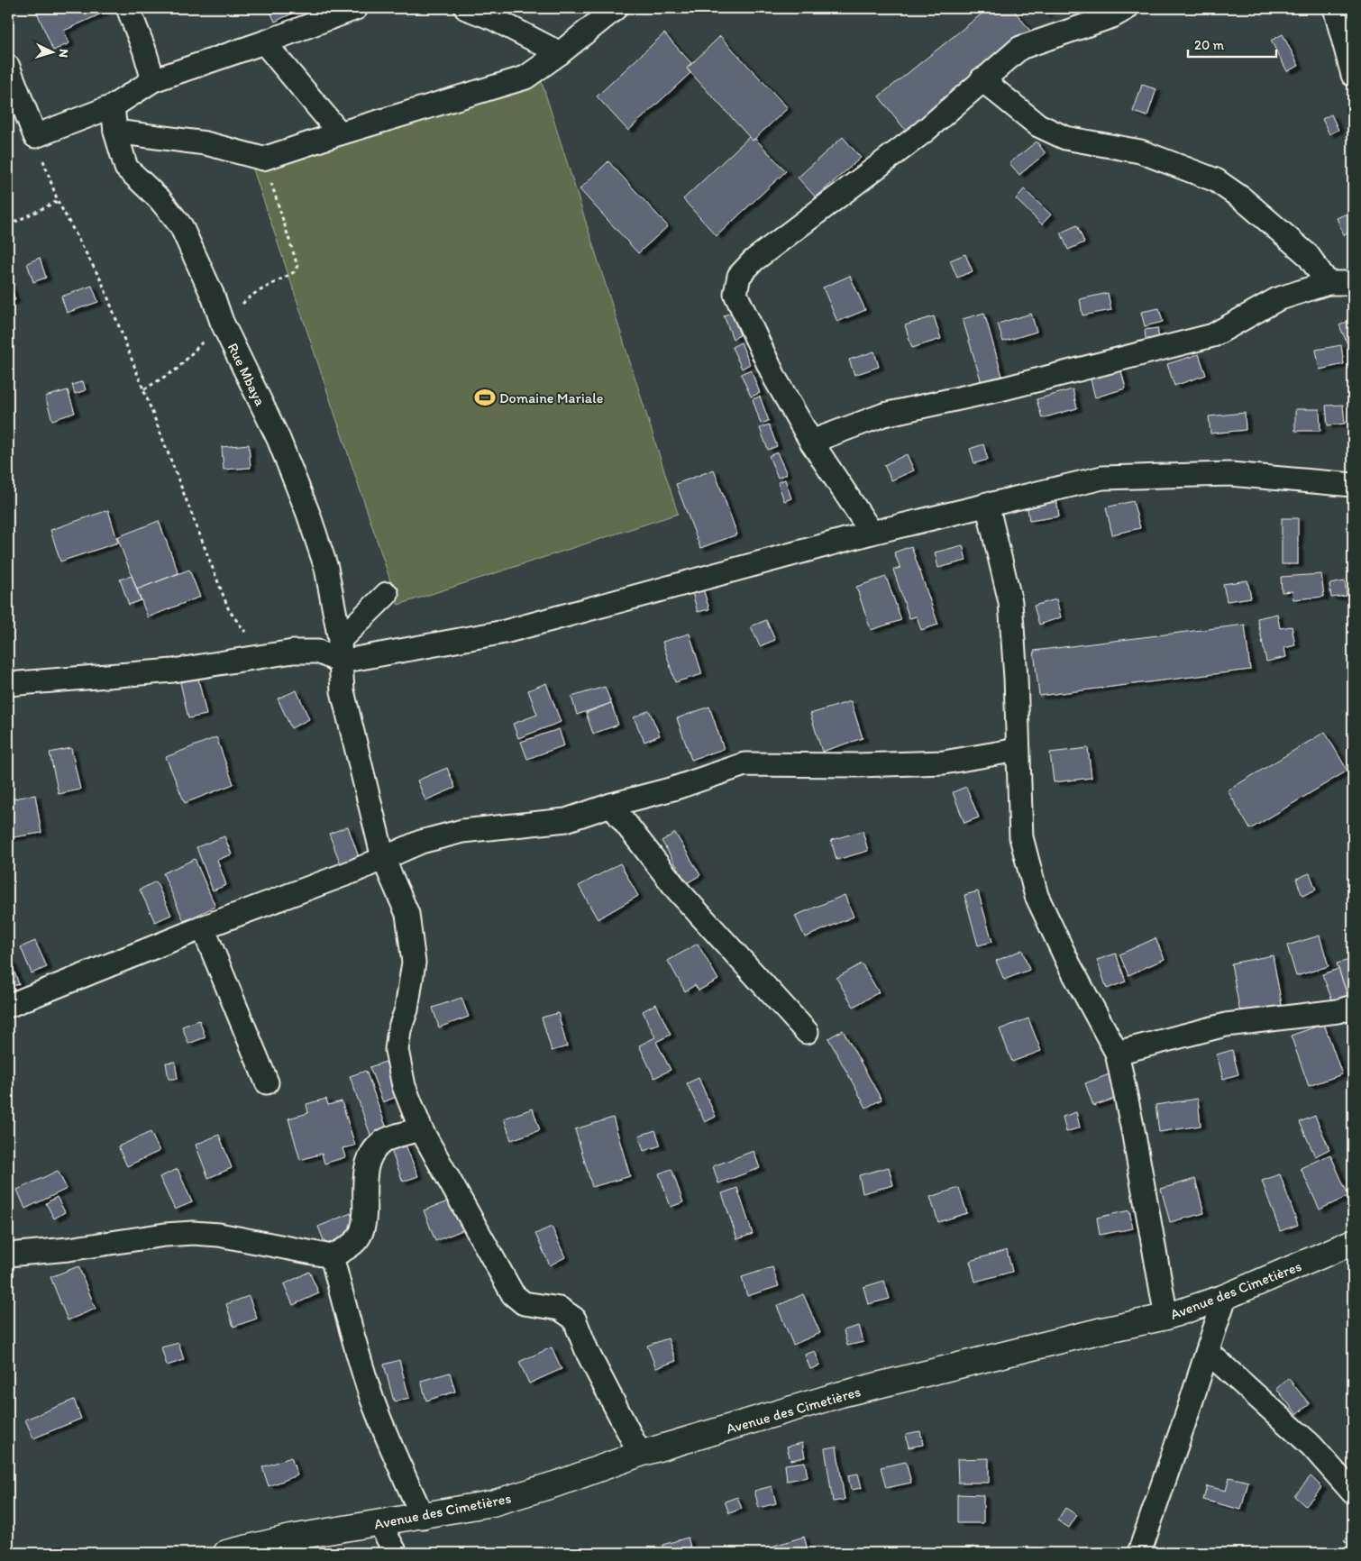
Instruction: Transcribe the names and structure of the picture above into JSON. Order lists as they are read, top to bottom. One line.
{"streets":{"street":["Rue Mbaya","Avenue des Cimetières"]},"crossings":[["Rue Mbaya","Avenue des Cimetières"]],"places":{"sports":["Domaine Mariale"]},"scale_bar":"20 m","north":"right"}
